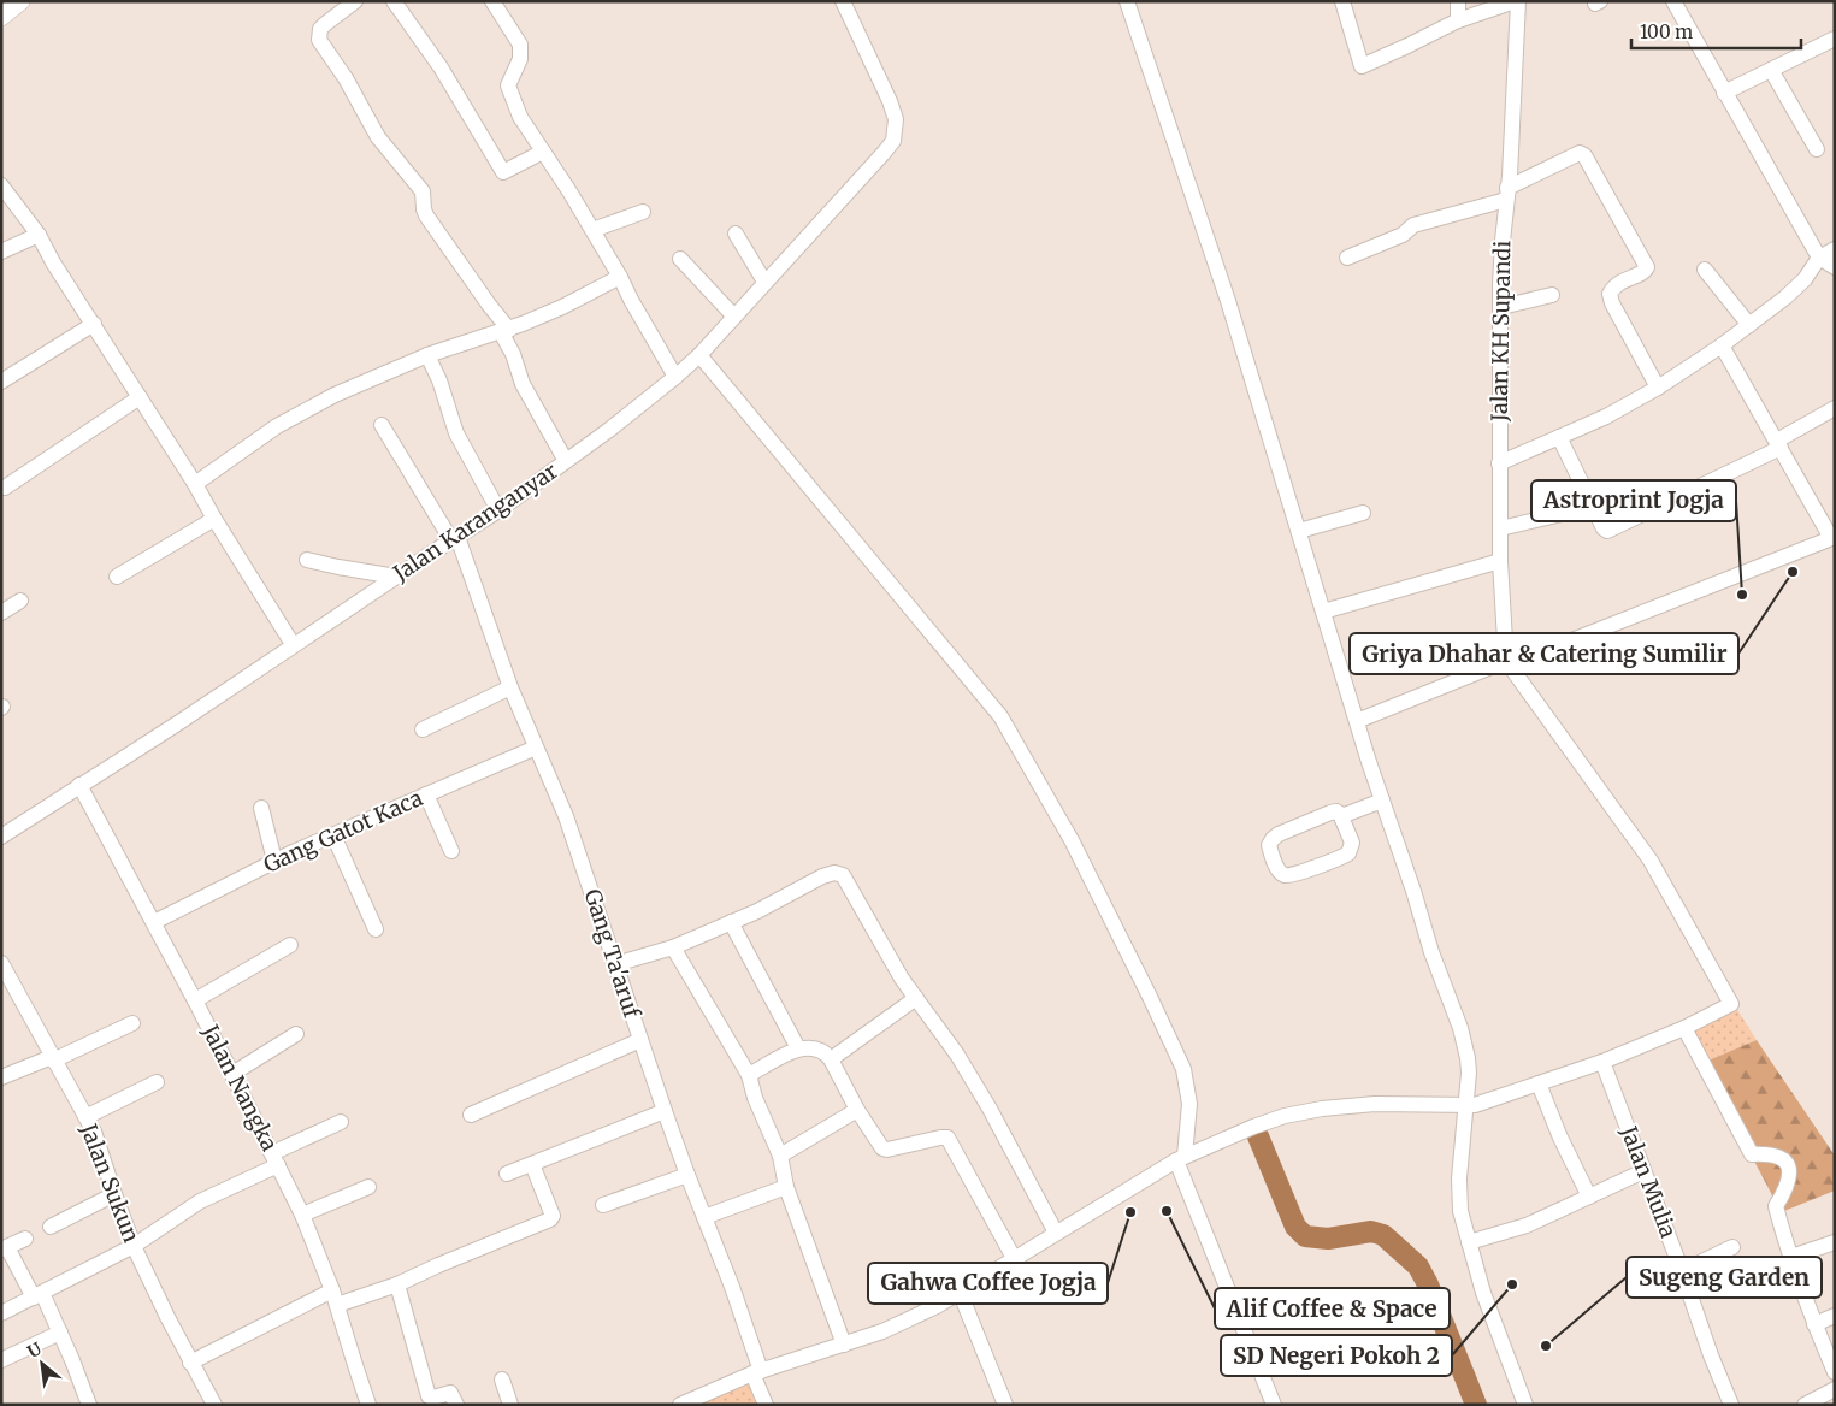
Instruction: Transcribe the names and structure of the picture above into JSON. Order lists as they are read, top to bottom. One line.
{"streets":{"street":["Jalan KH Supandi","Jalan Karanganyar","Gang Gatot Kaca","Gang Ta'aruf","Jalan Nangka","Jalan Mulia","Jalan Sukun"]},"crossings":[["Jalan Karanganyar","Gang Ta'aruf"],["Jalan Karanganyar","Jalan Nangka"],["Gang Gatot Kaca","Gang Ta'aruf"],["Gang Gatot Kaca","Jalan Nangka"]],"places":["Griya Dhahar & Catering Sumilir","Astroprint Jogja","Alif Coffee & Space","Gahwa Coffee Jogja","SD Negeri Pokoh 2","Sugeng Garden"],"scale_bar":"100 m","north":"top left"}
